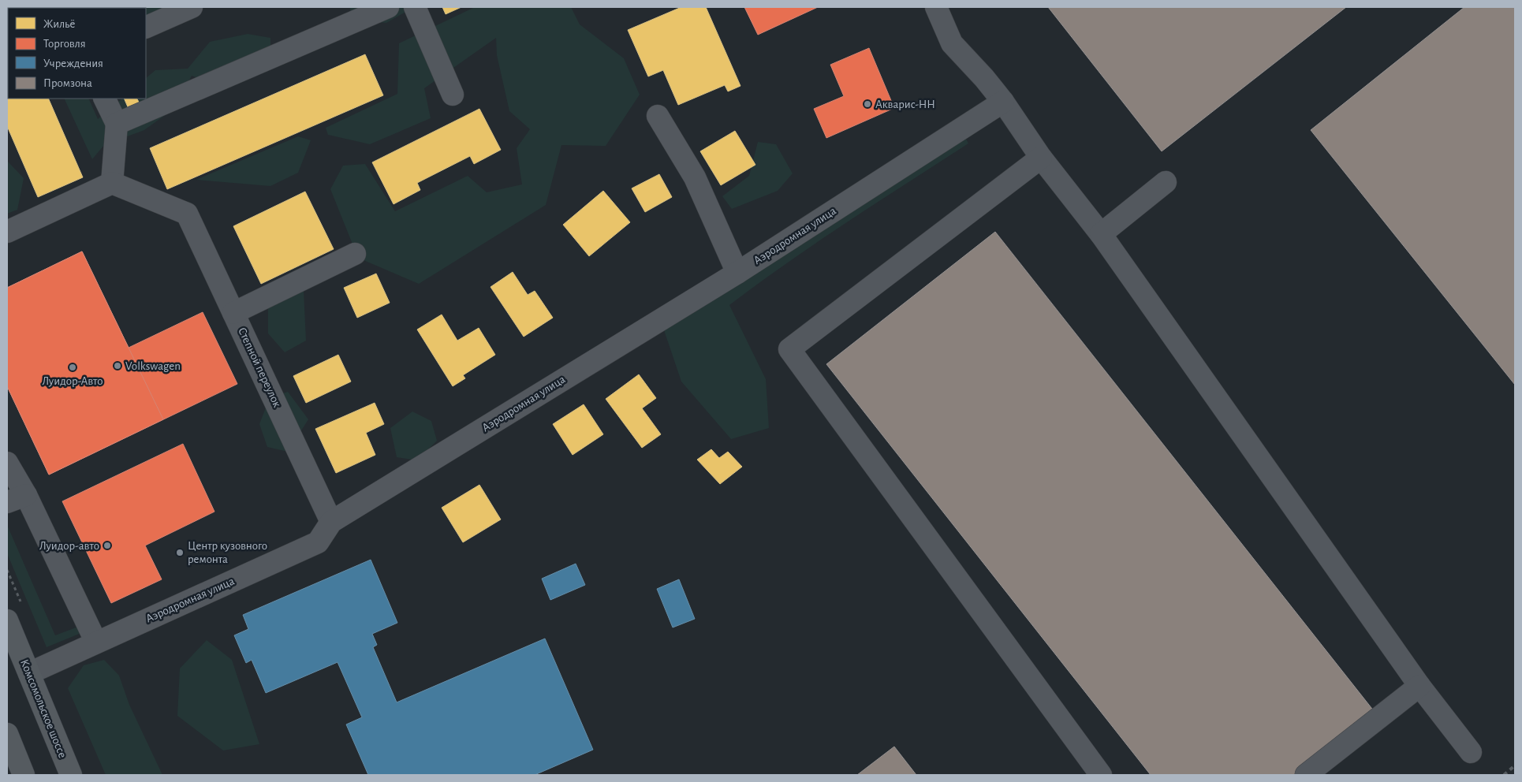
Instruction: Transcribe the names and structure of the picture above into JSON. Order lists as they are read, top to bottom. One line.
{"streets":{"main road":["Комсомольское шоссе"],"street":["Аэродромная улица","Степной переулок"]},"crossings":[["Аэродромная улица","Степной переулок"],["Аэродромная улица","Комсомольское шоссе"]],"places":["Акварис-НН","Volkswagen","Луидор-Авто","Луидор-авто","Центр кузовного ремонта"],"legend":["Жильё","Торговля","Учреждения","Промзона"]}
